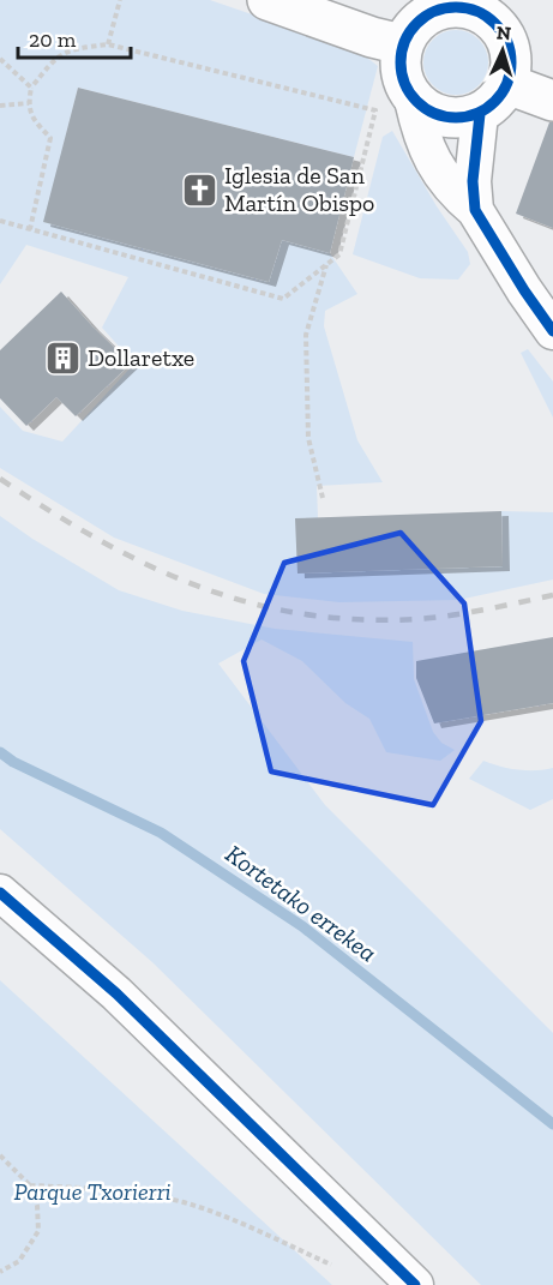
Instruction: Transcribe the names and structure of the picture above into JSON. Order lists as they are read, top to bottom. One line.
{"water":["Kortetako errekea"],"parks":["Parque Txorierri"],"places":{"church":["Iglesia de San Martín Obispo"],"building":["Dollaretxe"]},"scale_bar":"20 m","north":"top"}
